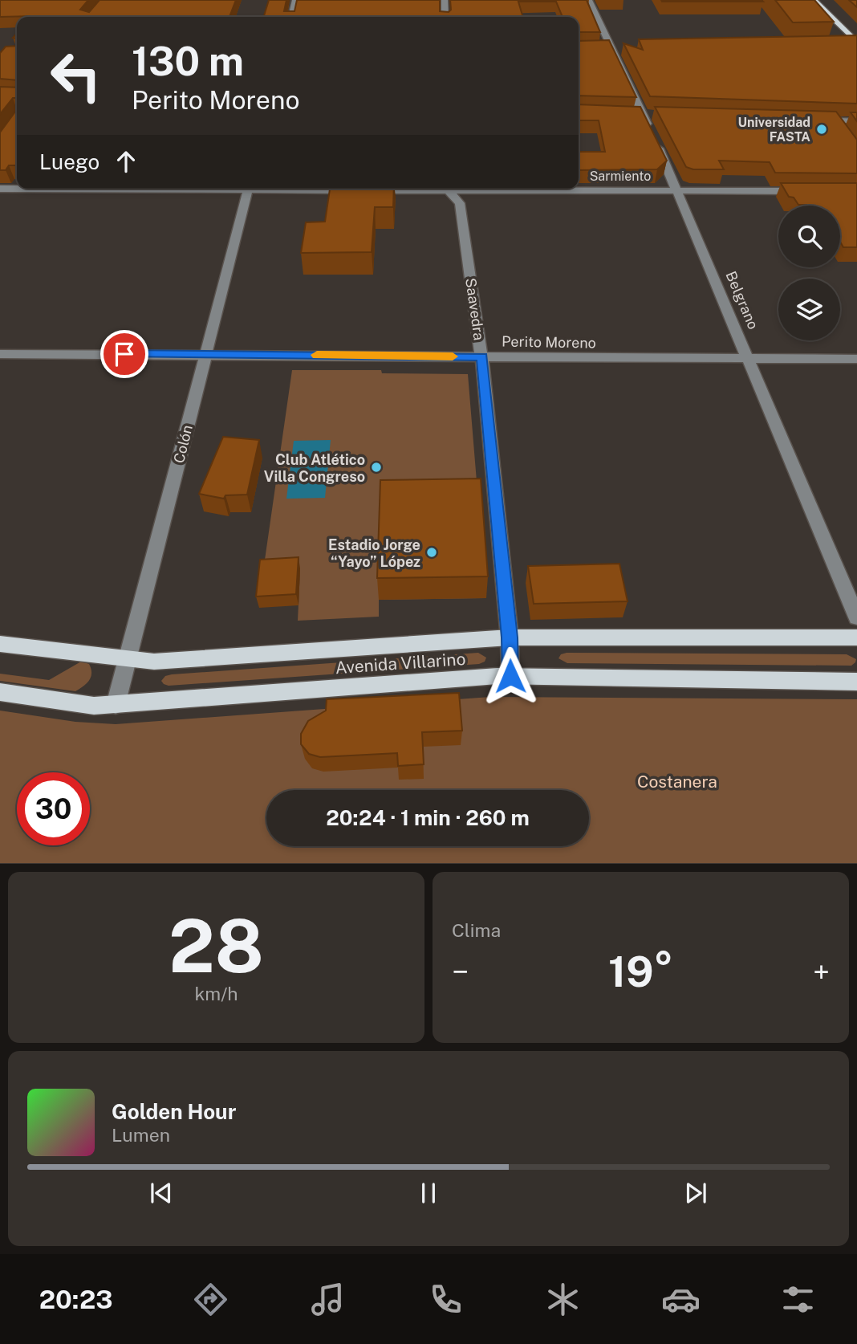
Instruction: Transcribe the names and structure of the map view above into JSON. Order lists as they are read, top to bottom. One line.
{"streets":{"main road":["Avenida Villarino"],"street":["Sarmiento","Belgrano","Saavedra","Perito Moreno","Colón"]},"crossings":[["Sarmiento","Belgrano"],["Belgrano","Perito Moreno"],["Saavedra","Perito Moreno"],["Saavedra","Avenida Villarino"],["Perito Moreno","Colón"],["Colón","Avenida Villarino"]],"parks":["Costanera"],"places":["Universidad FASTA","Club Atlético Villa Congreso","Estadio Jorge “Yayo” López"],"page":{"turn":["130 m","Perito Moreno"],"then":"Luego","limit":"30","trip":"20:24 · 1 min · 260 m","tile":[["28","km/h"],"Clima"],"heat":["−","19°","+"],"song":["Golden Hour","Lumen"],"tabs":"20:23"}}
